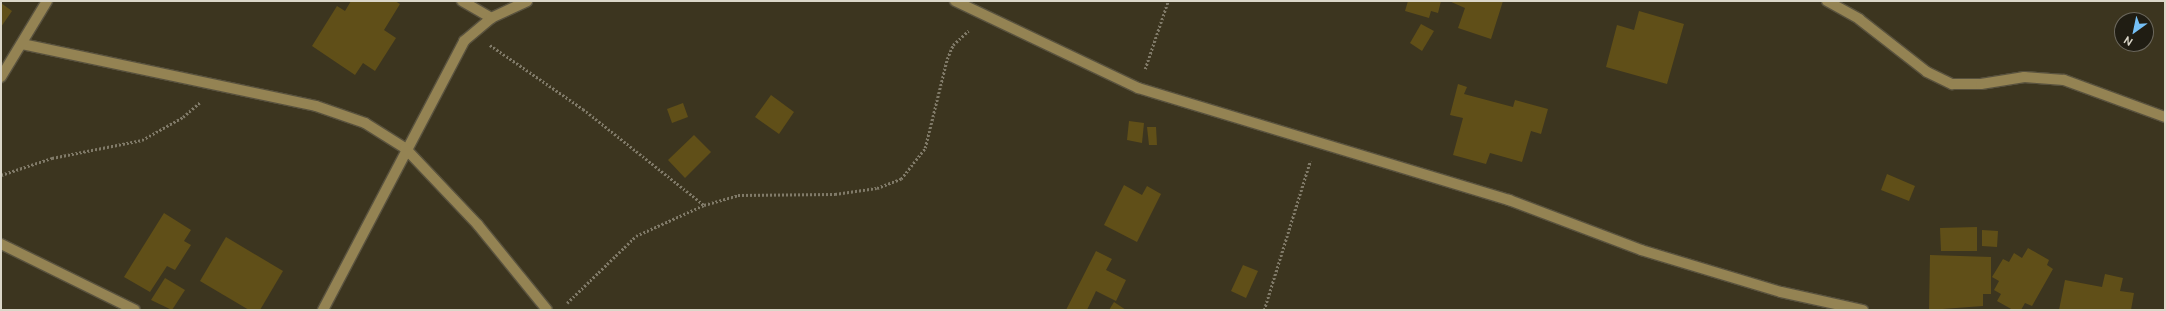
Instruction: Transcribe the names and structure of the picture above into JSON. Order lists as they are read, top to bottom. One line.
{"north":"bottom left"}
